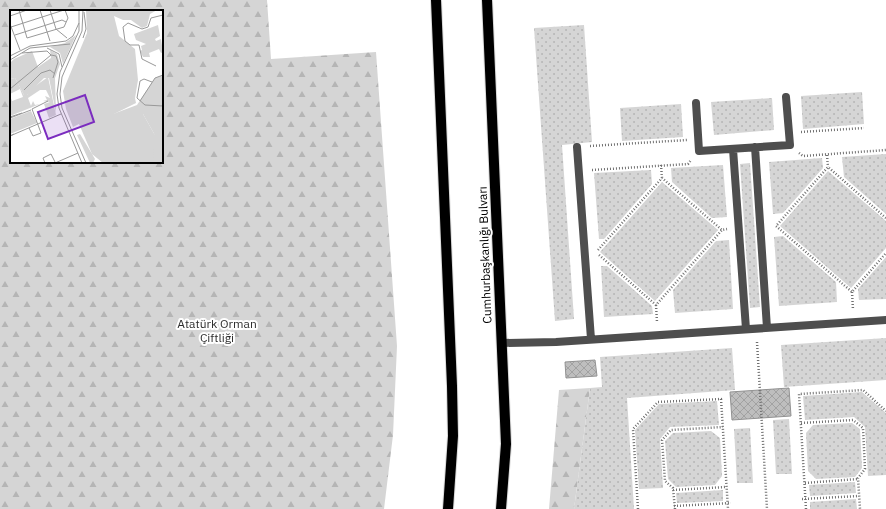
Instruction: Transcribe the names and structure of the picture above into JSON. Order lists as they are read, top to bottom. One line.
{"streets":{"main road":["Cumhurbaşkanlığı Bulvarı"]},"parks":["Atatürk Orman Çiftliği"]}
